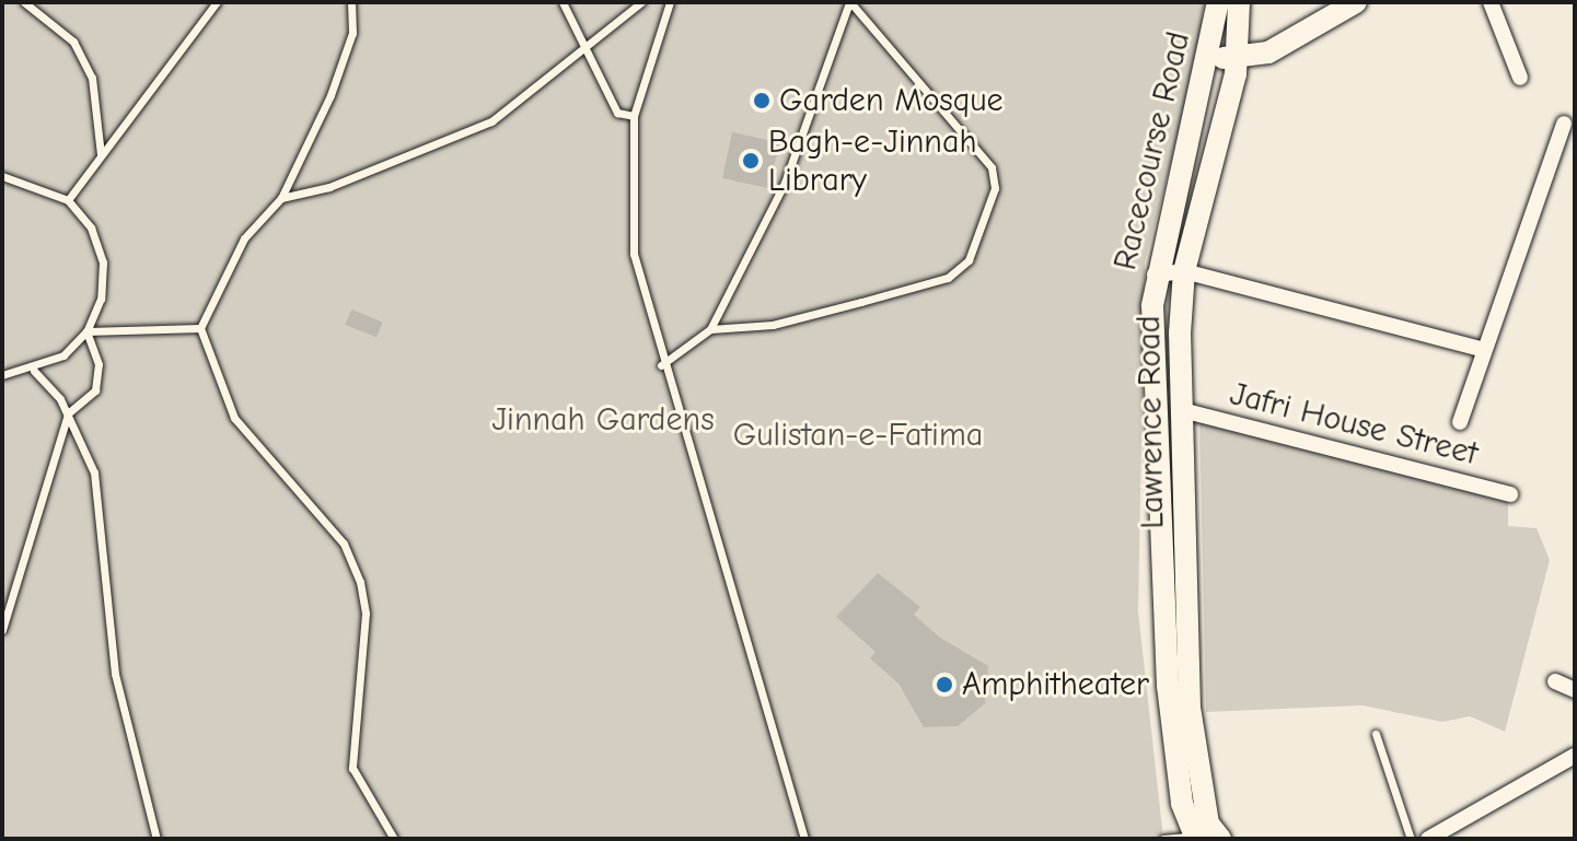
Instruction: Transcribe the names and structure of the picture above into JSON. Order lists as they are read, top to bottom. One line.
{"streets":{"main road":["Racecourse Road","Lawrence Road"],"street":["Jafri House Street"]},"crossings":[["Racecourse Road","Lawrence Road"],["Lawrence Road","Jafri House Street"]],"parks":["Jinnah Gardens","Gulistan-e-Fatima"],"places":["Garden Mosque","Bagh-e-Jinnah Library","Amphitheater"]}
